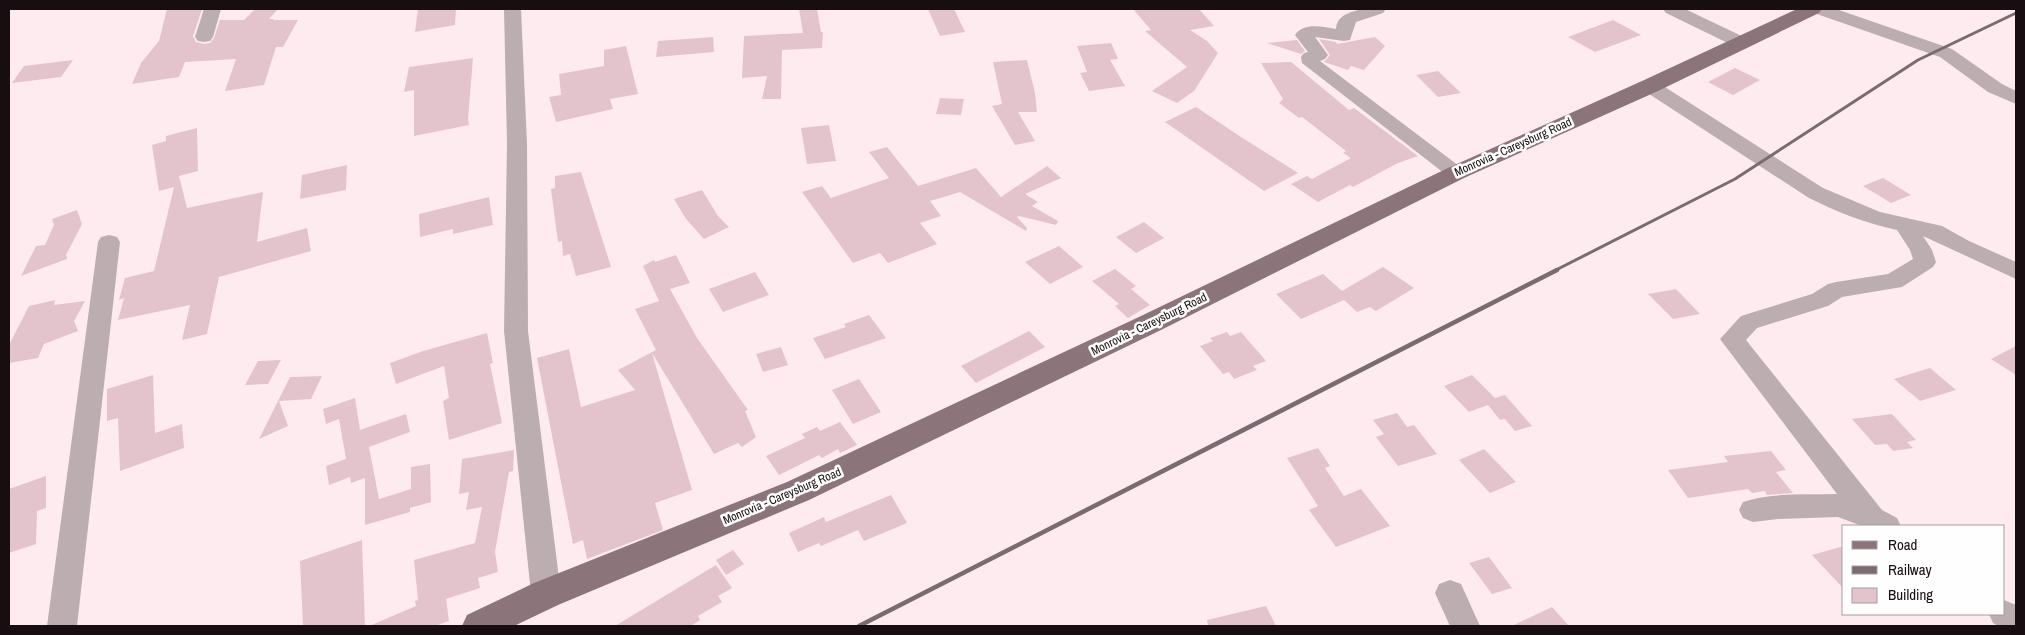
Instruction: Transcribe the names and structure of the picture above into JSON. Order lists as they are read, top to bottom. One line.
{"streets":{"main road":["Monrovia - Careysburg Road"]},"legend":["Road","Railway","Building"]}
